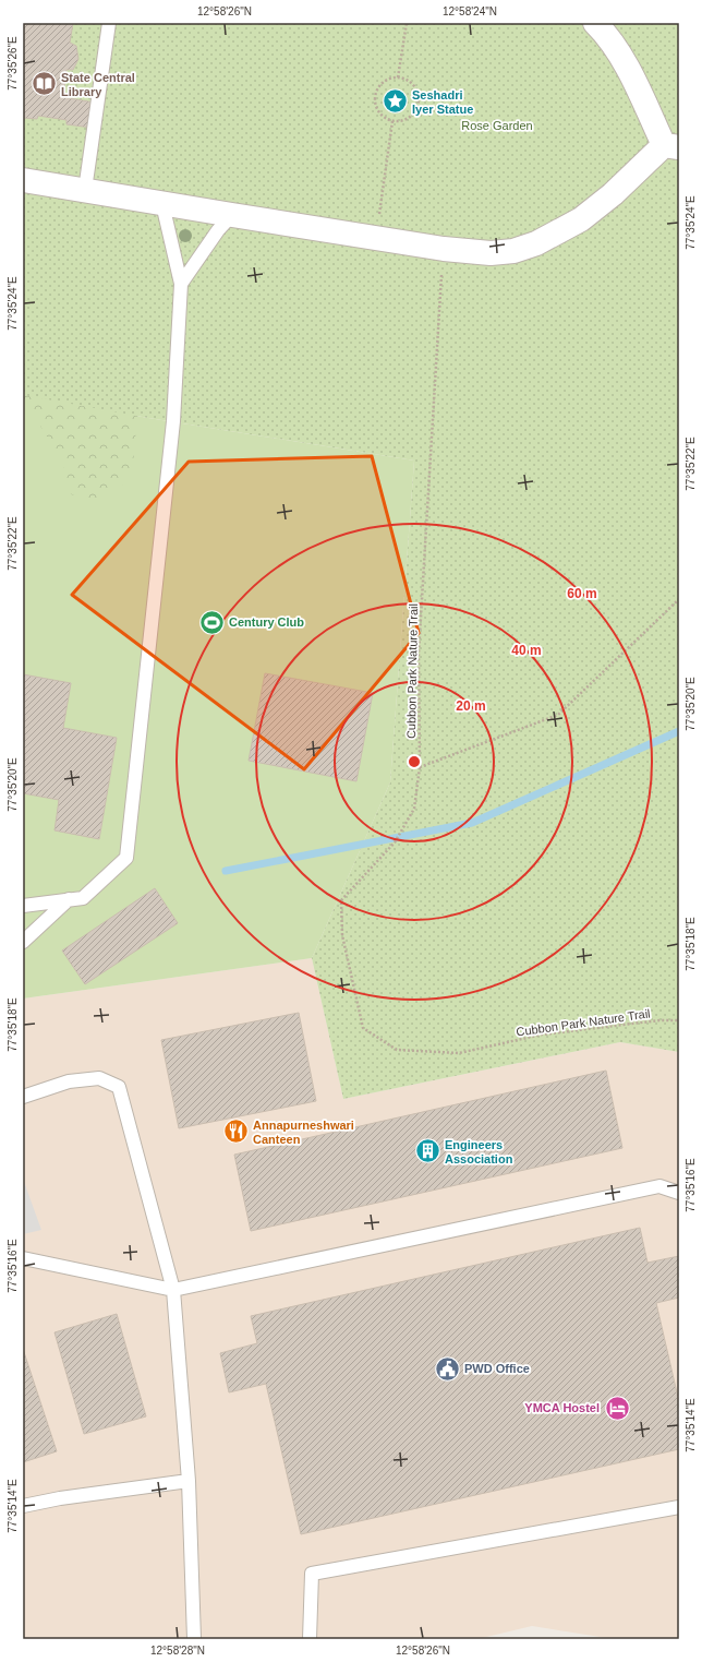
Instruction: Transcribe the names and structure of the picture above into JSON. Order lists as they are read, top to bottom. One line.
{"streets":{"path":["Cubbon Park Nature Trail"]},"parks":["Rose Garden"],"places":{"library":["State Central Library"],"place":["Seshadri Iyer Statue"],"sports":["Century Club"],"restaurant":["Annapurneshwari Canteen"],"building":["Engineers Association"],"public building":["PWD Office"],"hotel":["YMCA Hostel"]},"coordinates":["12°58'26\"N","12°58'24\"N","77°35'26\"E","77°35'24\"E","77°35'22\"E","77°35'20\"E","77°35'18\"E","77°35'16\"E","77°35'14\"E","12°58'28\"N"],"rings":["60 m","40 m","20 m"]}
